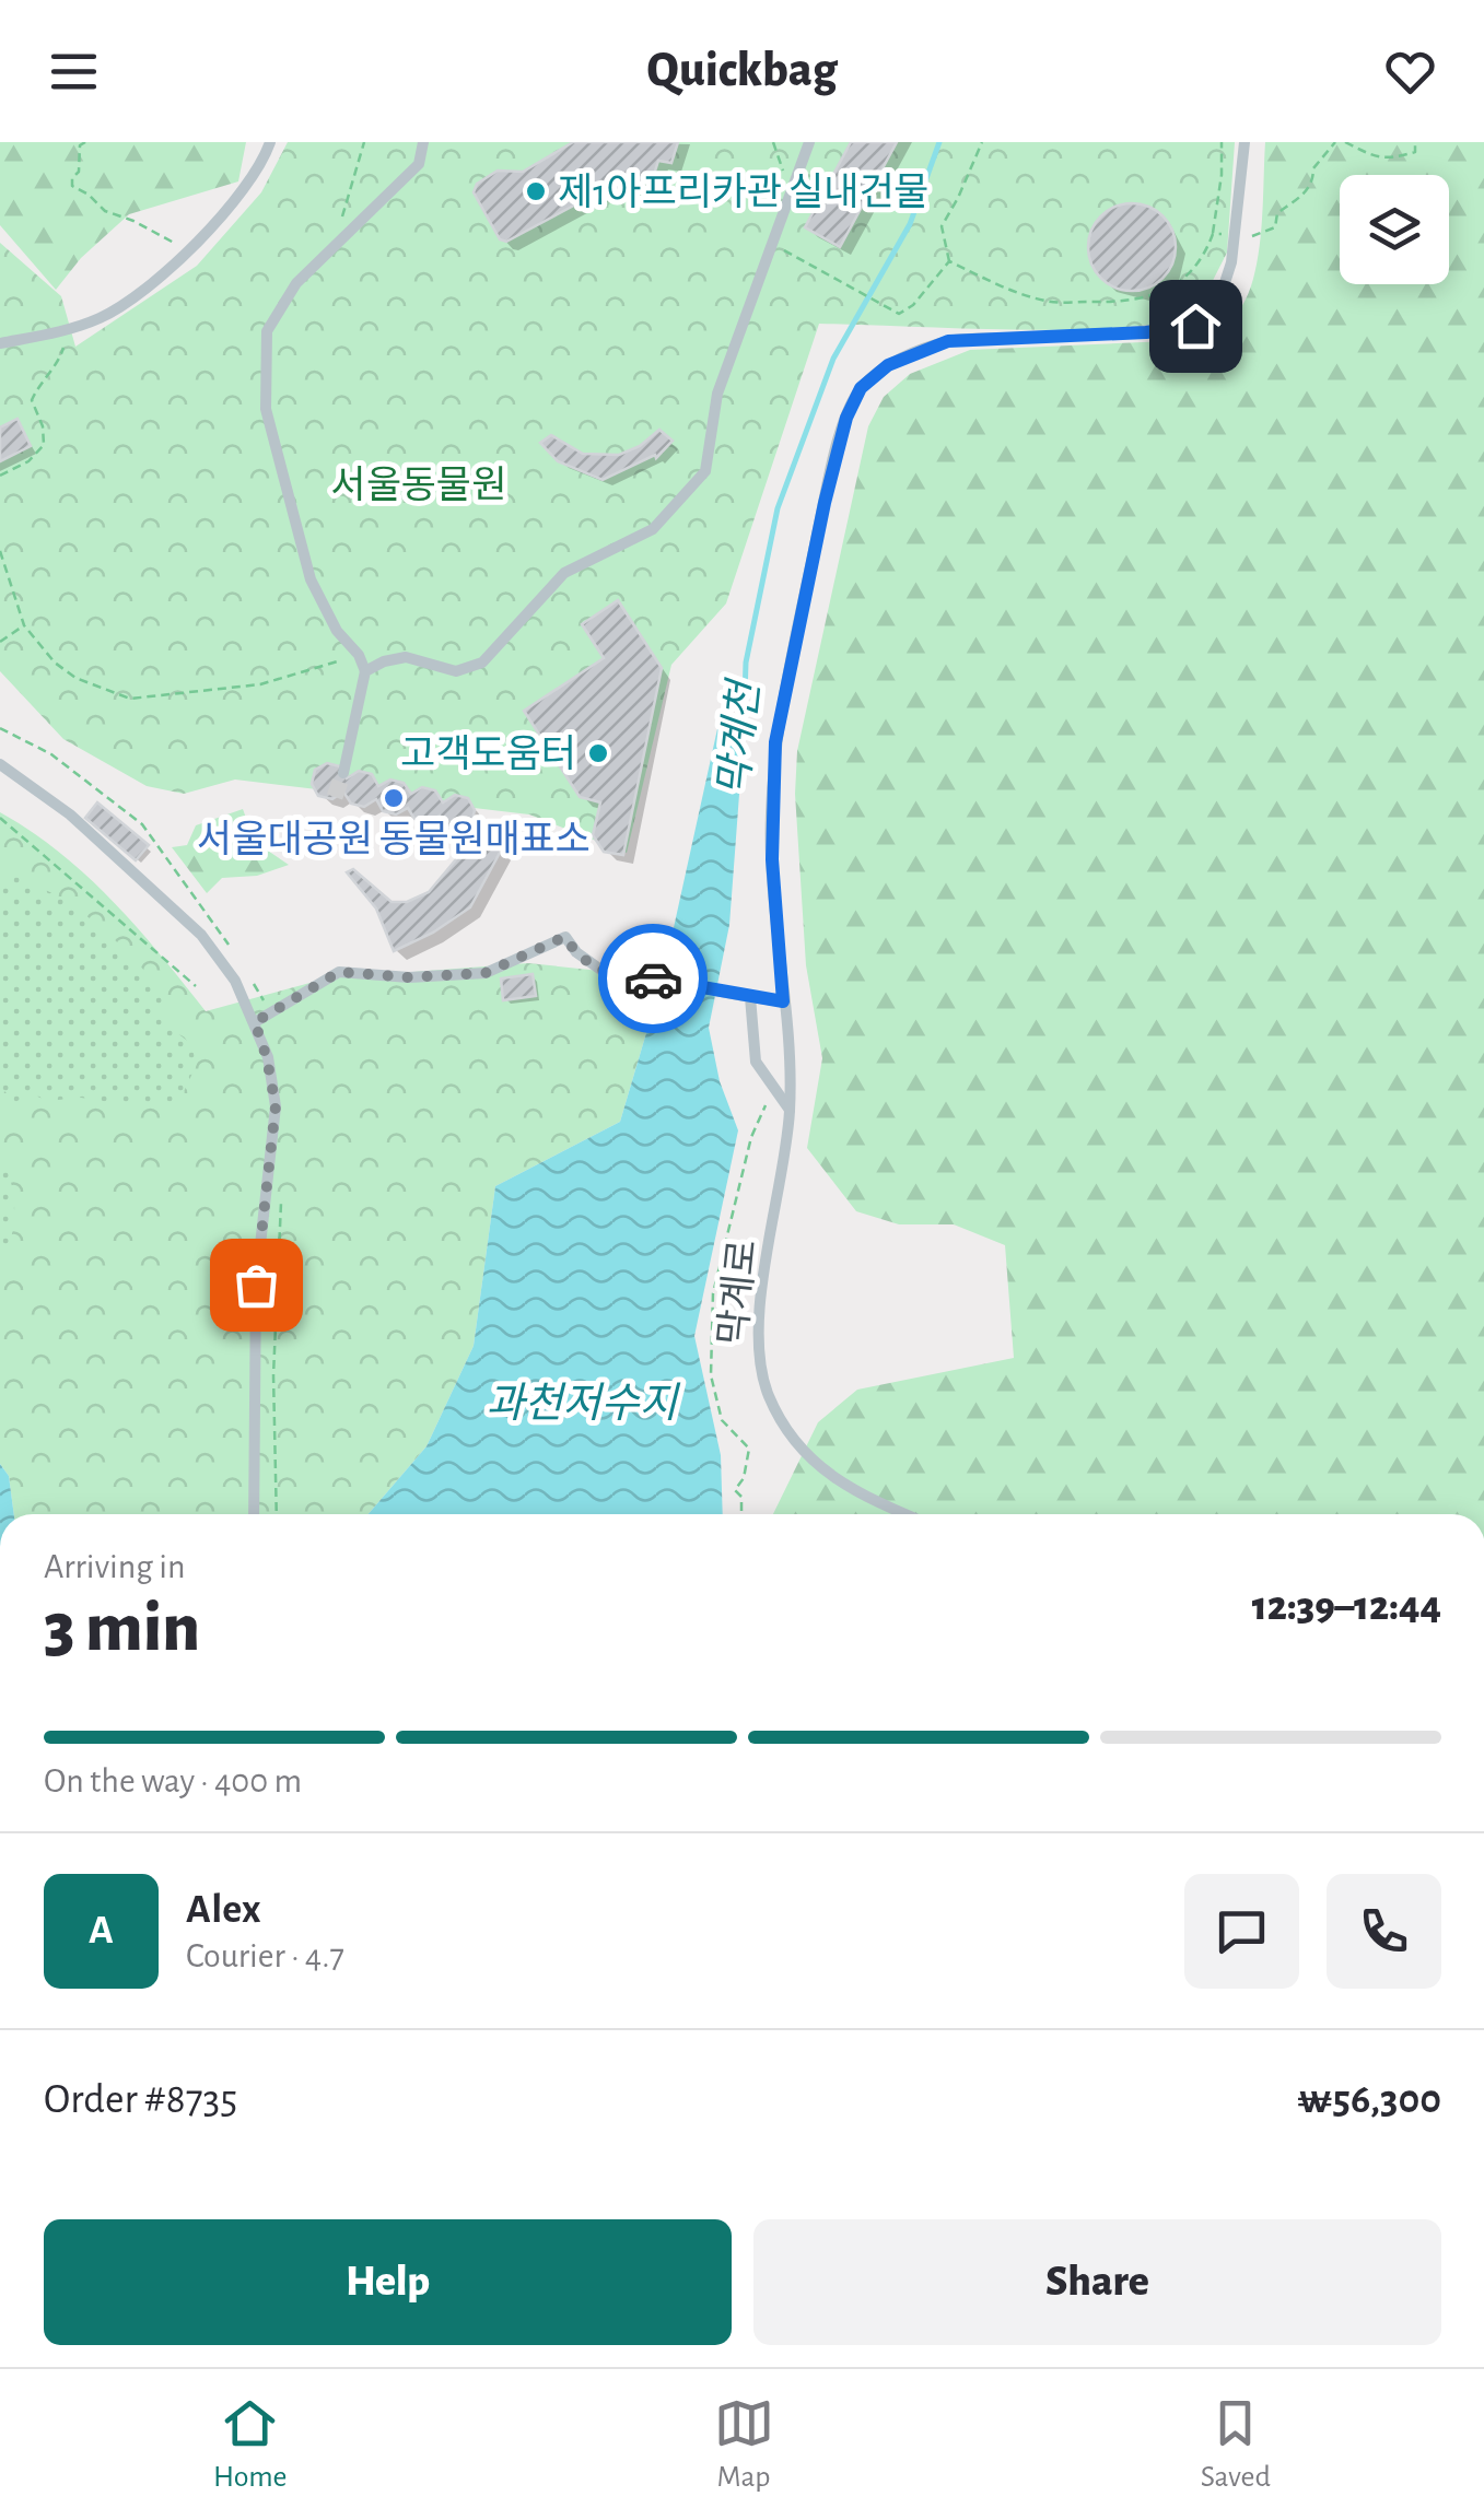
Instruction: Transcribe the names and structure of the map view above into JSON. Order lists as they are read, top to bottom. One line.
{"streets":{"lane":["막계로"]},"water":["막계천","과천저수지"],"parks":["서울동물원"],"places":["제1아프리카관 실내건물","고객도움터","서울대공원 동물원매표소"],"page":{"header":"Quickbag","heading":["3 min","Arriving in","12:39–12:44"],"panel":["Alex","Courier · 4.7","Order #8735","₩56,300"],"bar":"On the way · 400 m","round":"A","buttons":["Help","Share"],"tabs":["Home","Map","Saved"]}}
